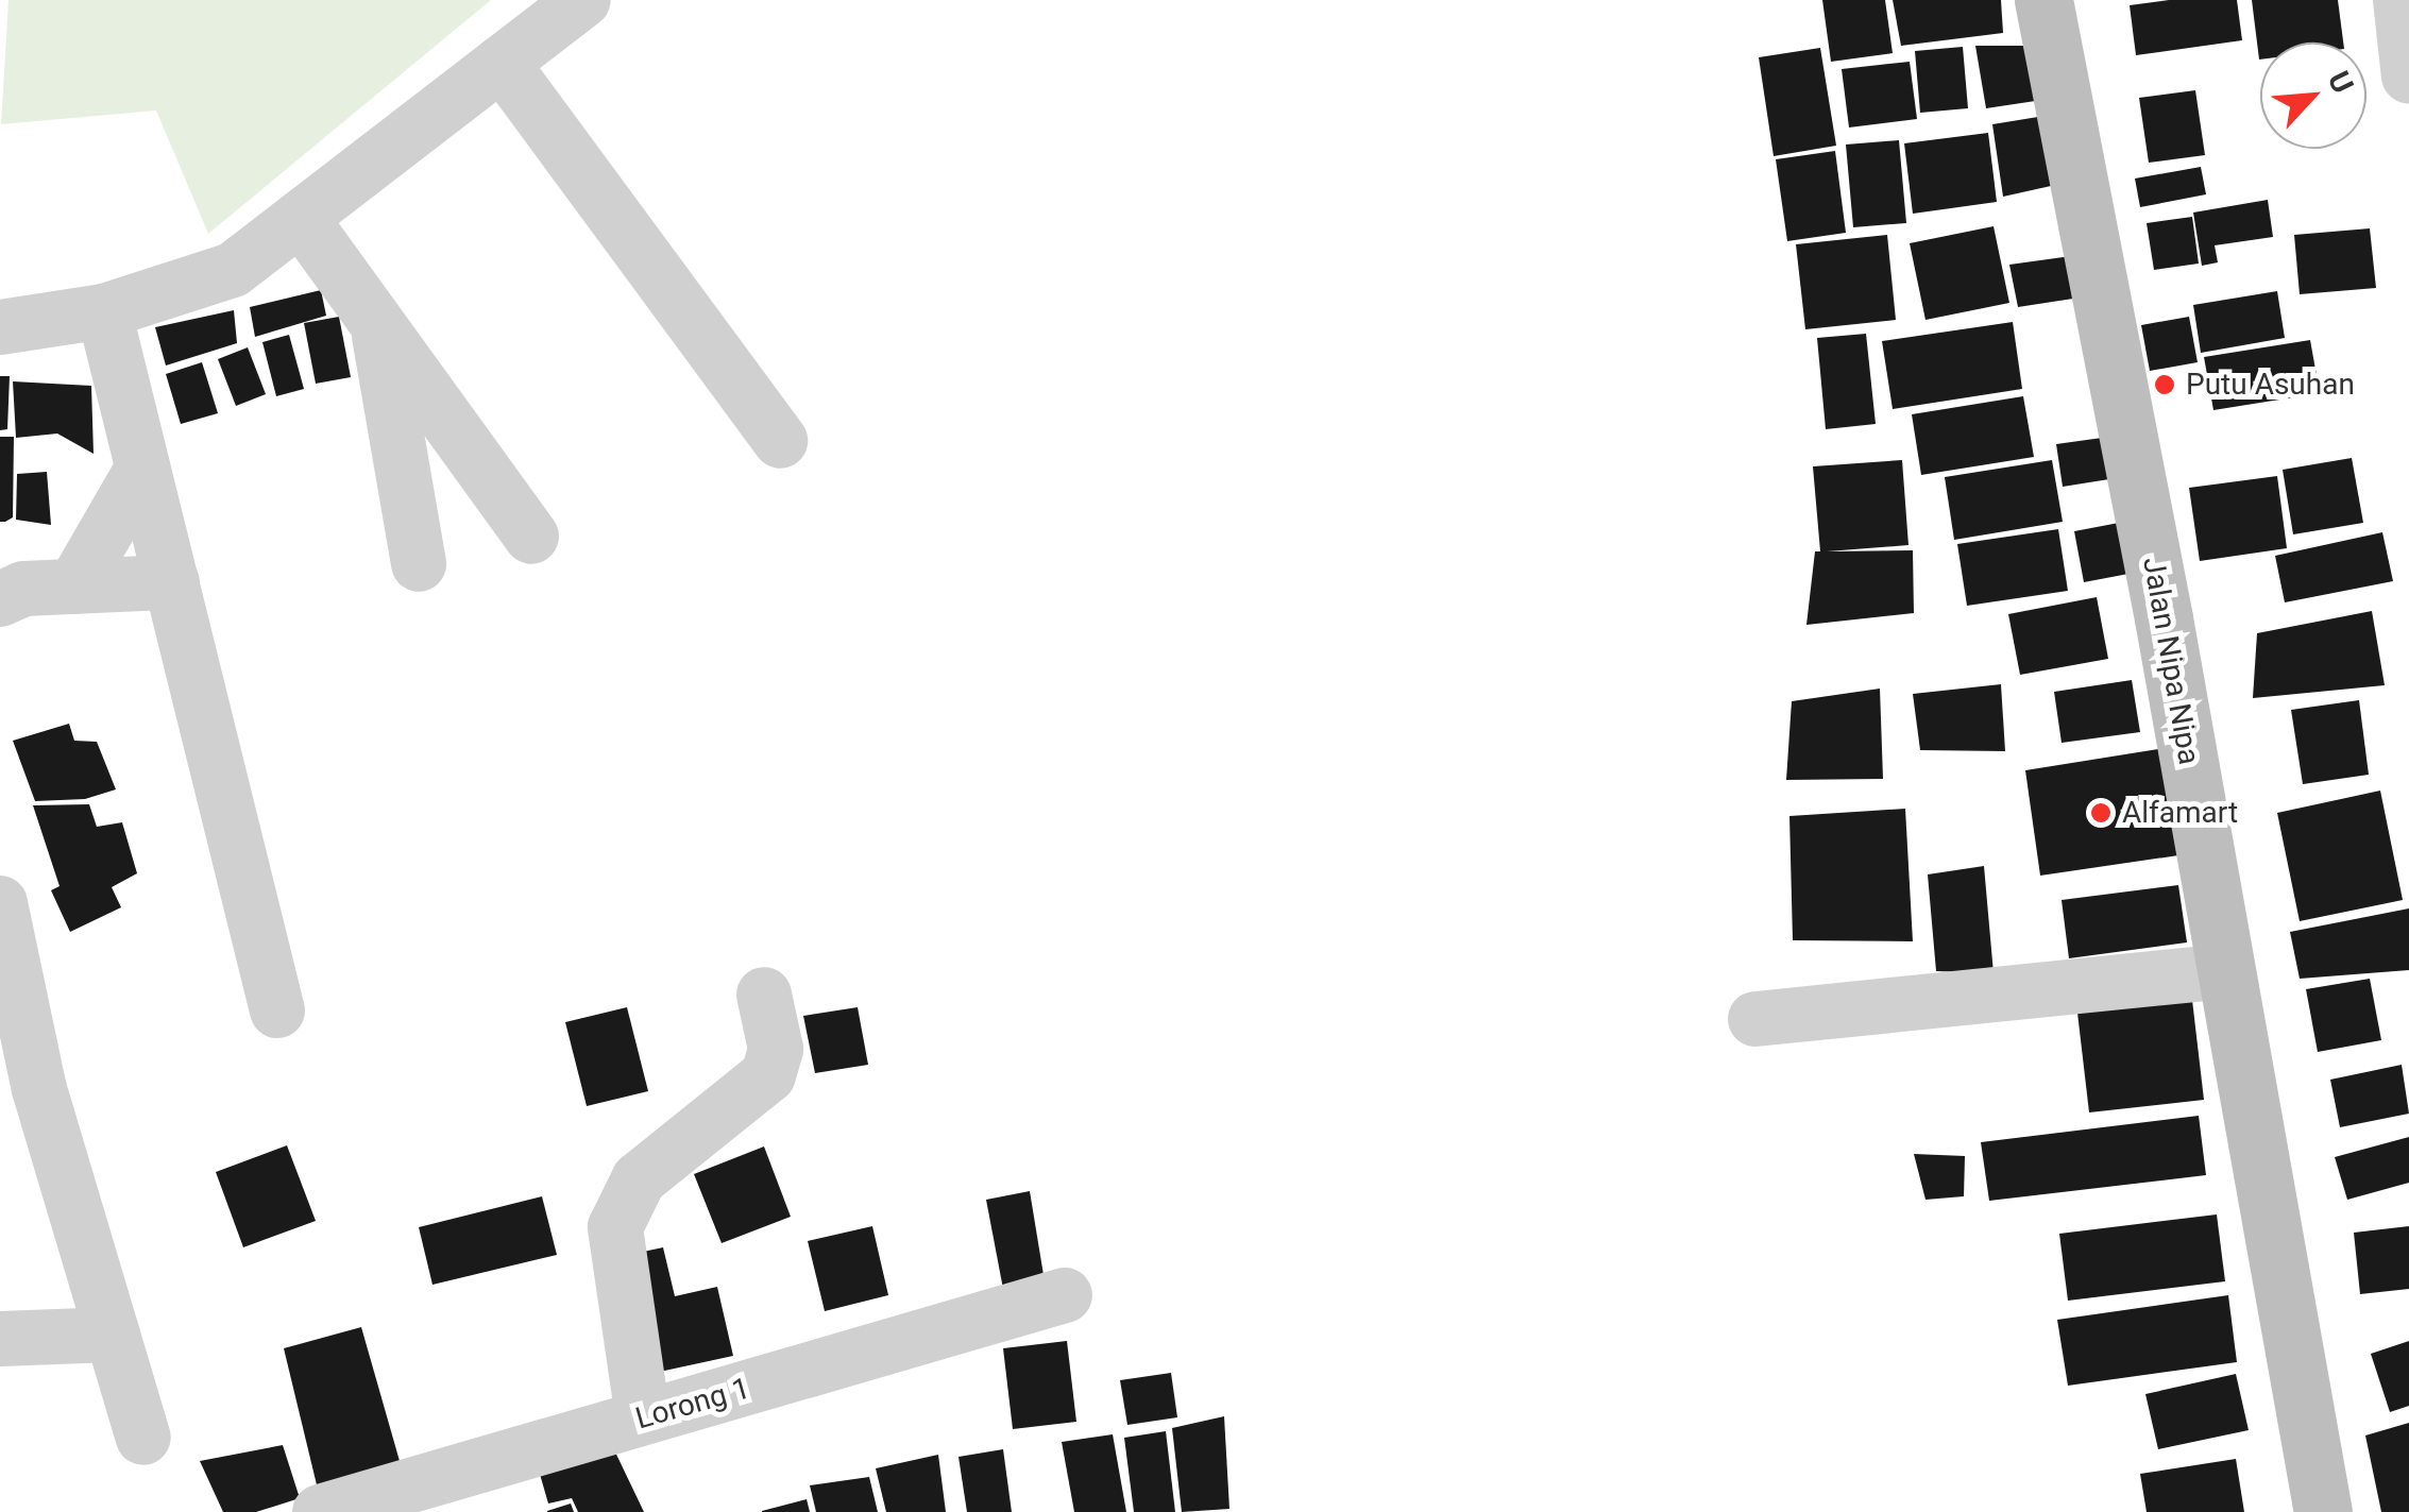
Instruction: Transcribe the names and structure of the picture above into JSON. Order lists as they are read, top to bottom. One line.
{"streets":{"street":["Jalan Nipa Nipa","Lorong 1"]},"places":["Putu Asuhan","Alfamart"],"north":"top right"}
